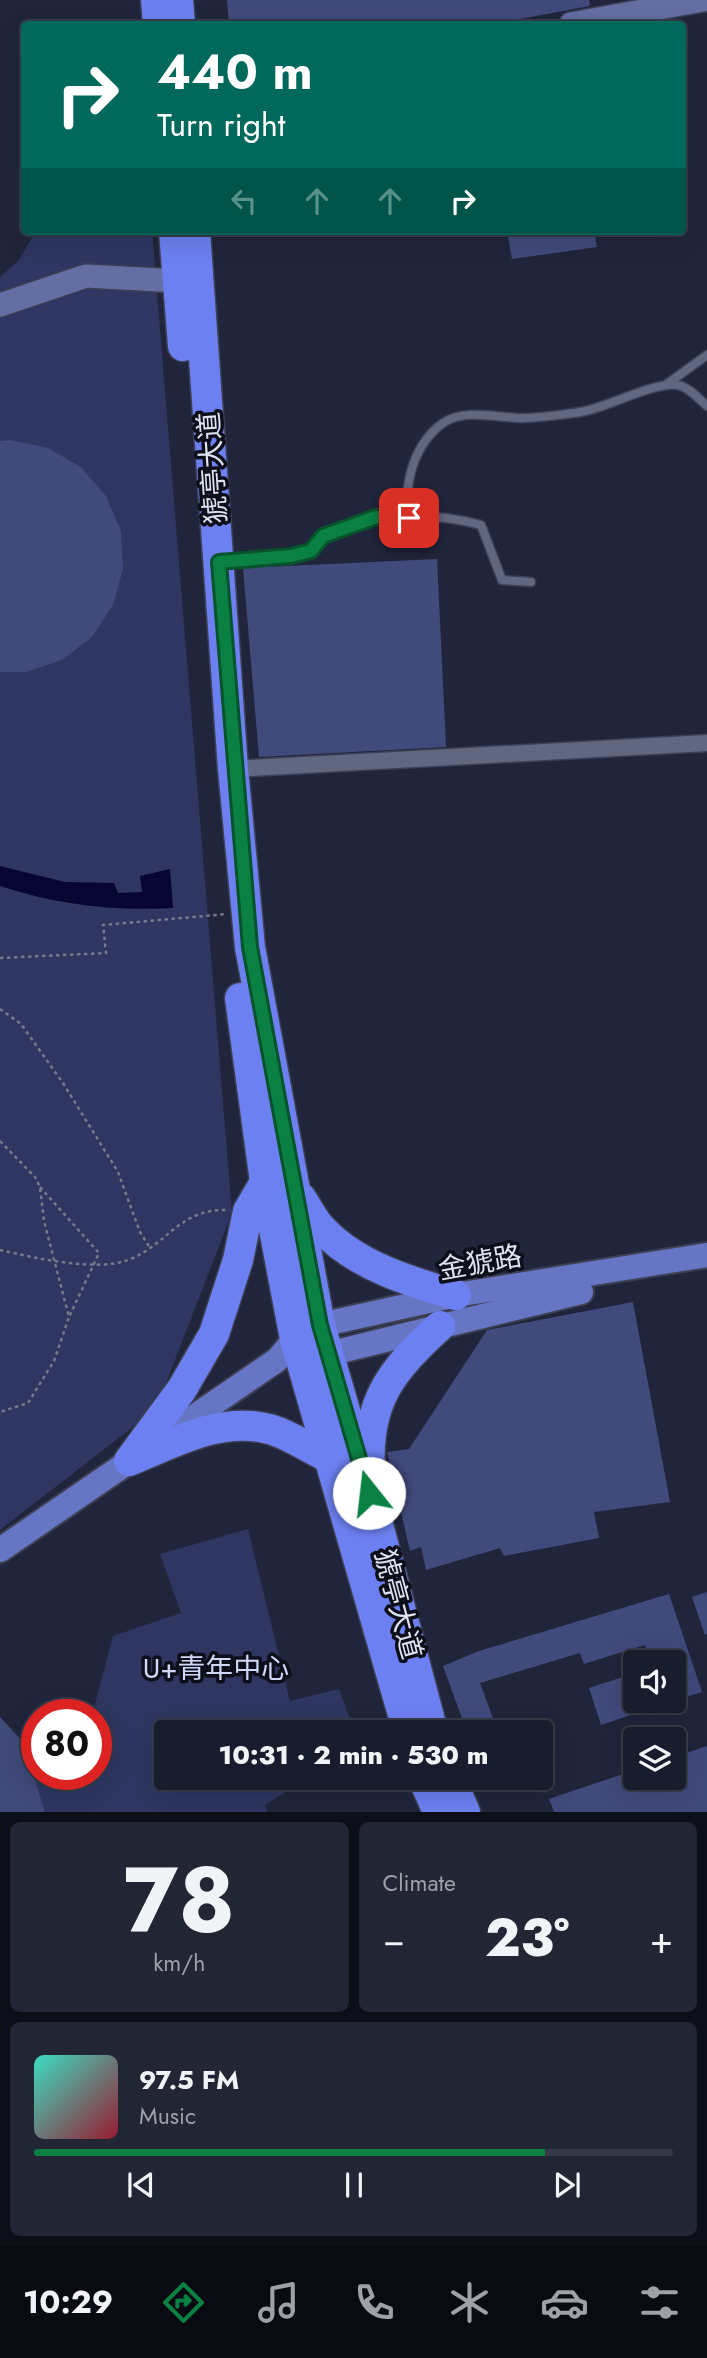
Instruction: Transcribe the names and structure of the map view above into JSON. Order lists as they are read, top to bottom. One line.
{"streets":{"highway":["猇亭大道"],"main road":["金猇路"]},"crossings":[["猇亭大道","金猇路"]],"parks":["U+青年中心"],"page":{"turn":["440 m","Turn right"],"limit":"80","trip":"10:31 · 2 min · 530 m","tile":[["78","km/h"],"Climate"],"heat":["−","23°","+"],"song":["97.5 FM","Music"],"tabs":"10:29"}}
